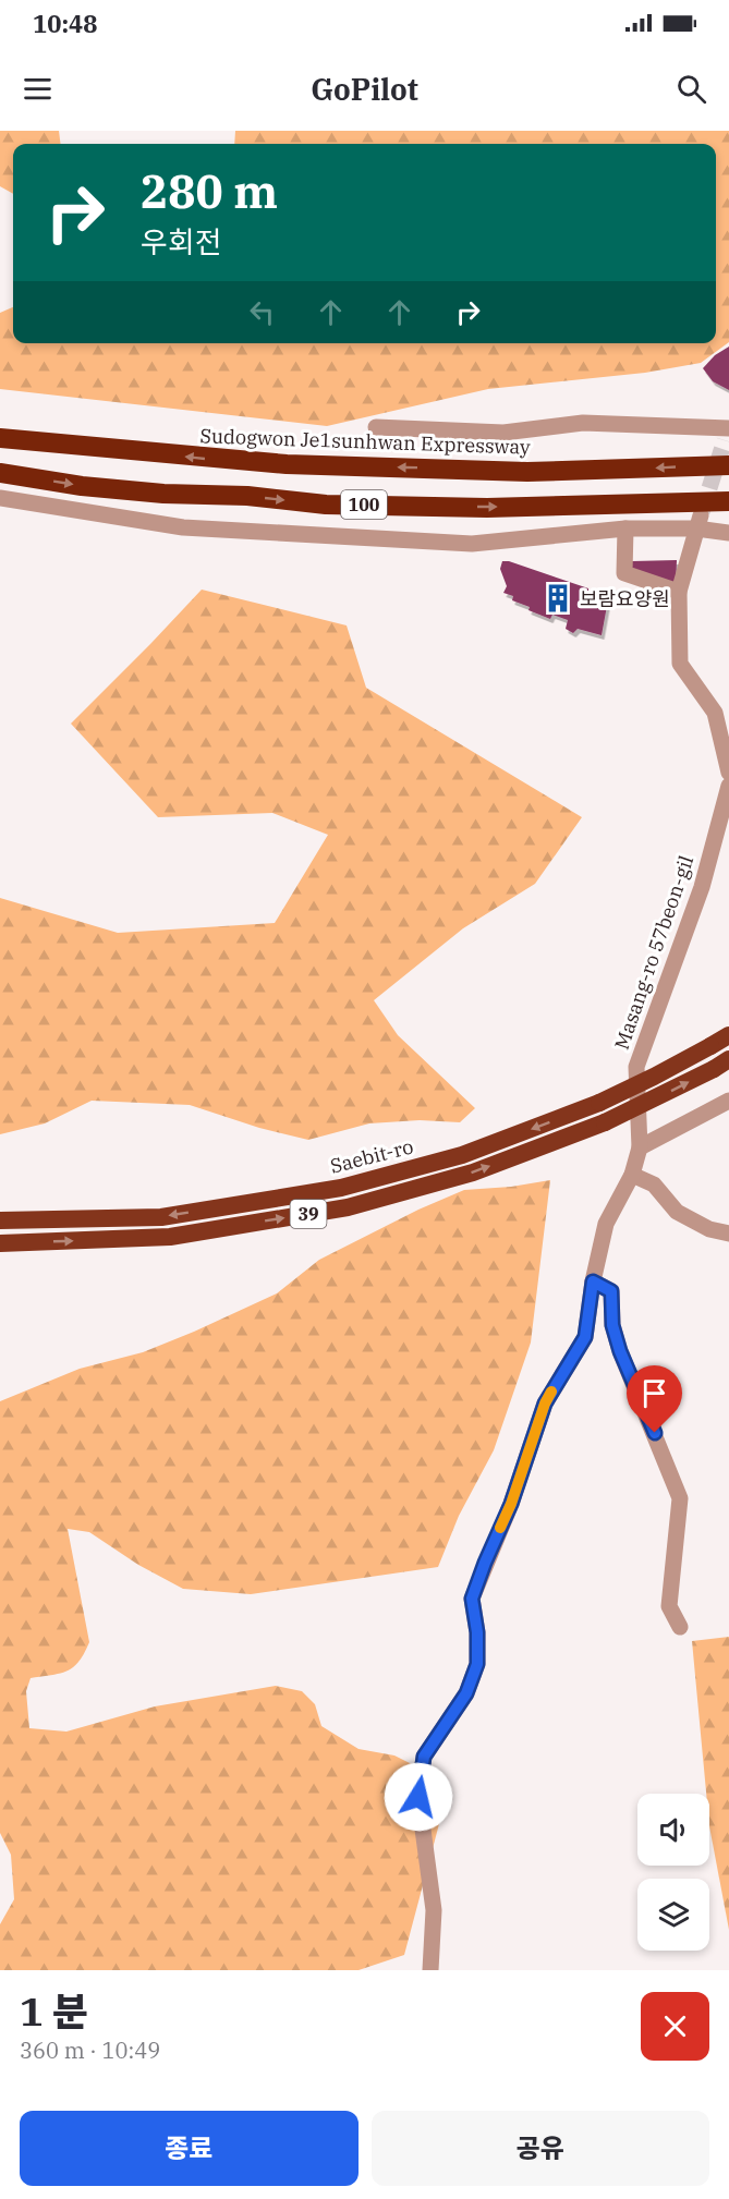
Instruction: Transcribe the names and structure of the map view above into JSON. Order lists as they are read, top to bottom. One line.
{"streets":{"highway":["Sudogwon Je1sunhwan Expressway","100","Saebit-ro","39"],"street":["Masang-ro 57beon-gil"]},"places":{"building":["보람요양원"]},"page":{"status":"10:48","header":"GoPilot","turn":["280 m","우회전"],"heading":["1 분","360 m · 10:49"],"buttons":["종료","공유"]}}
